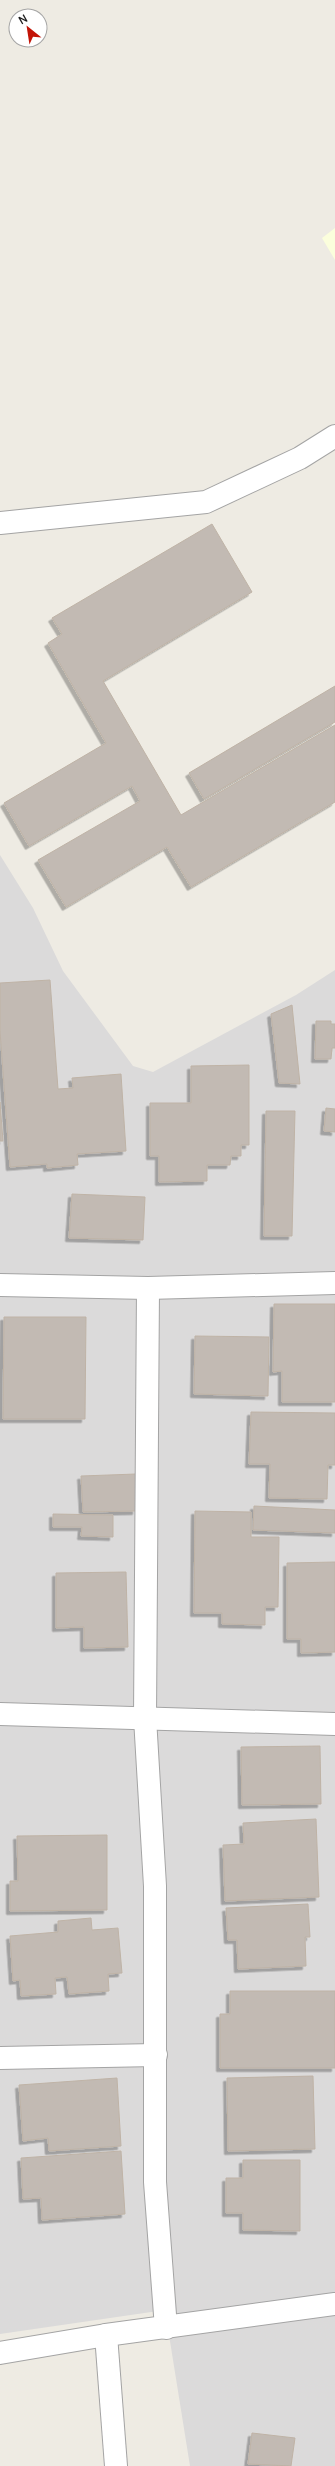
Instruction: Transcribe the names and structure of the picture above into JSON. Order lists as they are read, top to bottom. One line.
{"north":"top left"}
